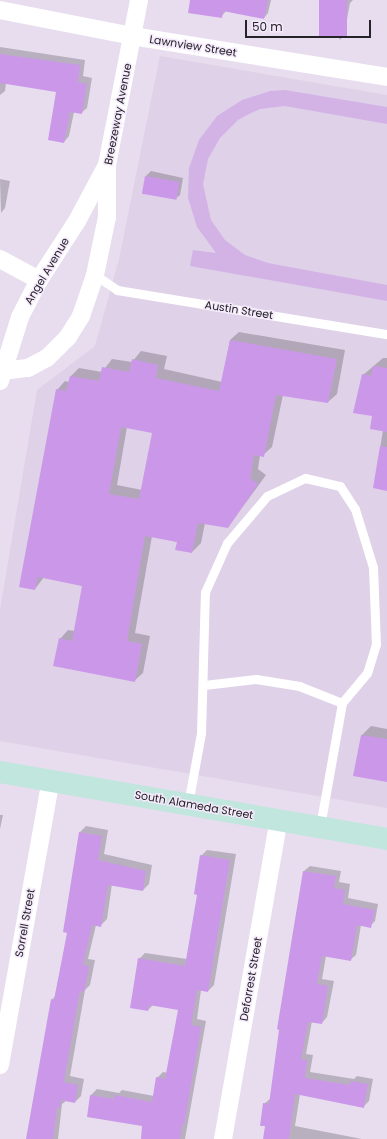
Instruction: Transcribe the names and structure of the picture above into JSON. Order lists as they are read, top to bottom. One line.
{"streets":{"main road":["South Alameda Street"],"street":["Lawnview Street","Breezeway Avenue","Angel Avenue","Sorrell Street","Deforrest Street"],"lane":["Austin Street"]},"crossings":[["Lawnview Street","Breezeway Avenue"],["Breezeway Avenue","Angel Avenue"],["Breezeway Avenue","Austin Street"],["South Alameda Street","Sorrell Street"],["South Alameda Street","Deforrest Street"]],"scale_bar":"50 m"}
